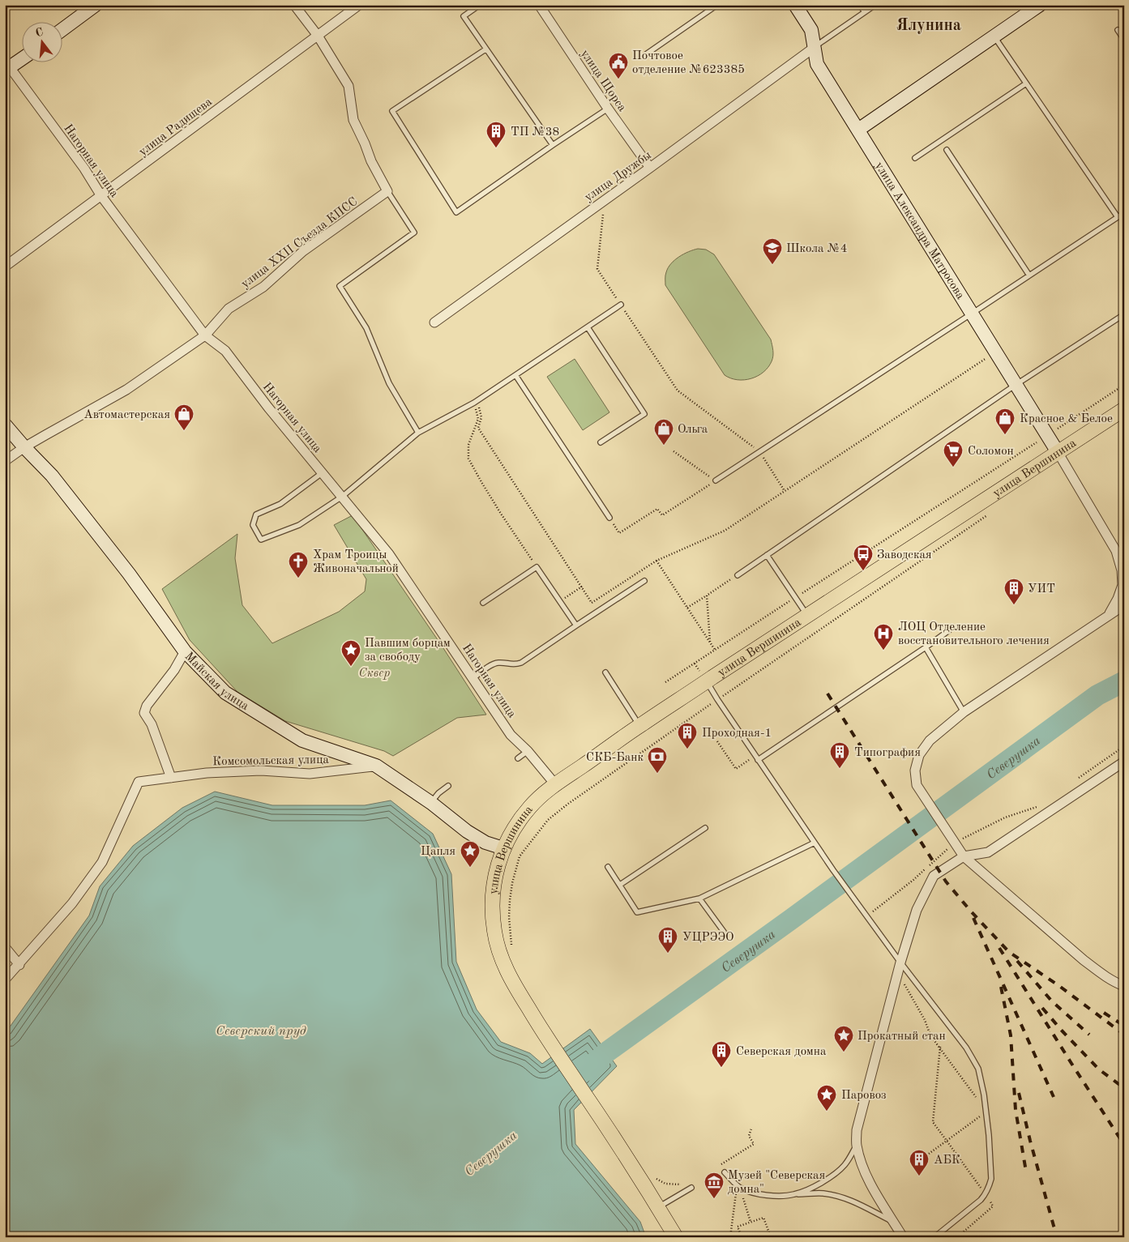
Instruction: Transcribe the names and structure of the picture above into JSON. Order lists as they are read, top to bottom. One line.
{"streets":{"main road":["улица Вершинина"],"street":["улица Щорса","улица Радищева","Нагорная улица","улица Дружбы","улица Александра Матросова","улица XXII Съезда КПСС","Майская улица","Комсомольская улица"]},"crossings":[["улица Щорса","улица Дружбы"],["улица Радищева","Нагорная улица"],["Нагорная улица","улица XXII Съезда КПСС"],["Нагорная улица","улица Вершинина"],["улица Дружбы","улица Александра Матросова"],["улица Александра Матросова","улица Вершинина"],["улица XXII Съезда КПСС","Майская улица"],["улица Вершинина","Майская улица"],["Майская улица","Комсомольская улица"]],"districts":["Ялунина"],"water":["Северушка","Северский пруд"],"parks":["Сквер"],"places":{"public building":["Почтовое отделение №623385"],"building":["ТП №38","УИТ","Проходная-1","Типография","УЦРЭЭО","Северская домна","АБК"],"school or university":["Школа №4"],"shop":["Автомастерская","Красное & Белое","Ольга"],"supermarket":["Соломон"],"bus stop":["Заводская"],"church":["Храм Троицы Живоначальной"],"hospital":["ЛОЦ Отделение восстановительного лечения"],"place":["Павшим борцам за свободу","Цапля","Прокатный стан","Паровоз"],"bank":["СКБ-Банк"],"museum":["Музей \"Северская домна\""]},"north":"top"}
